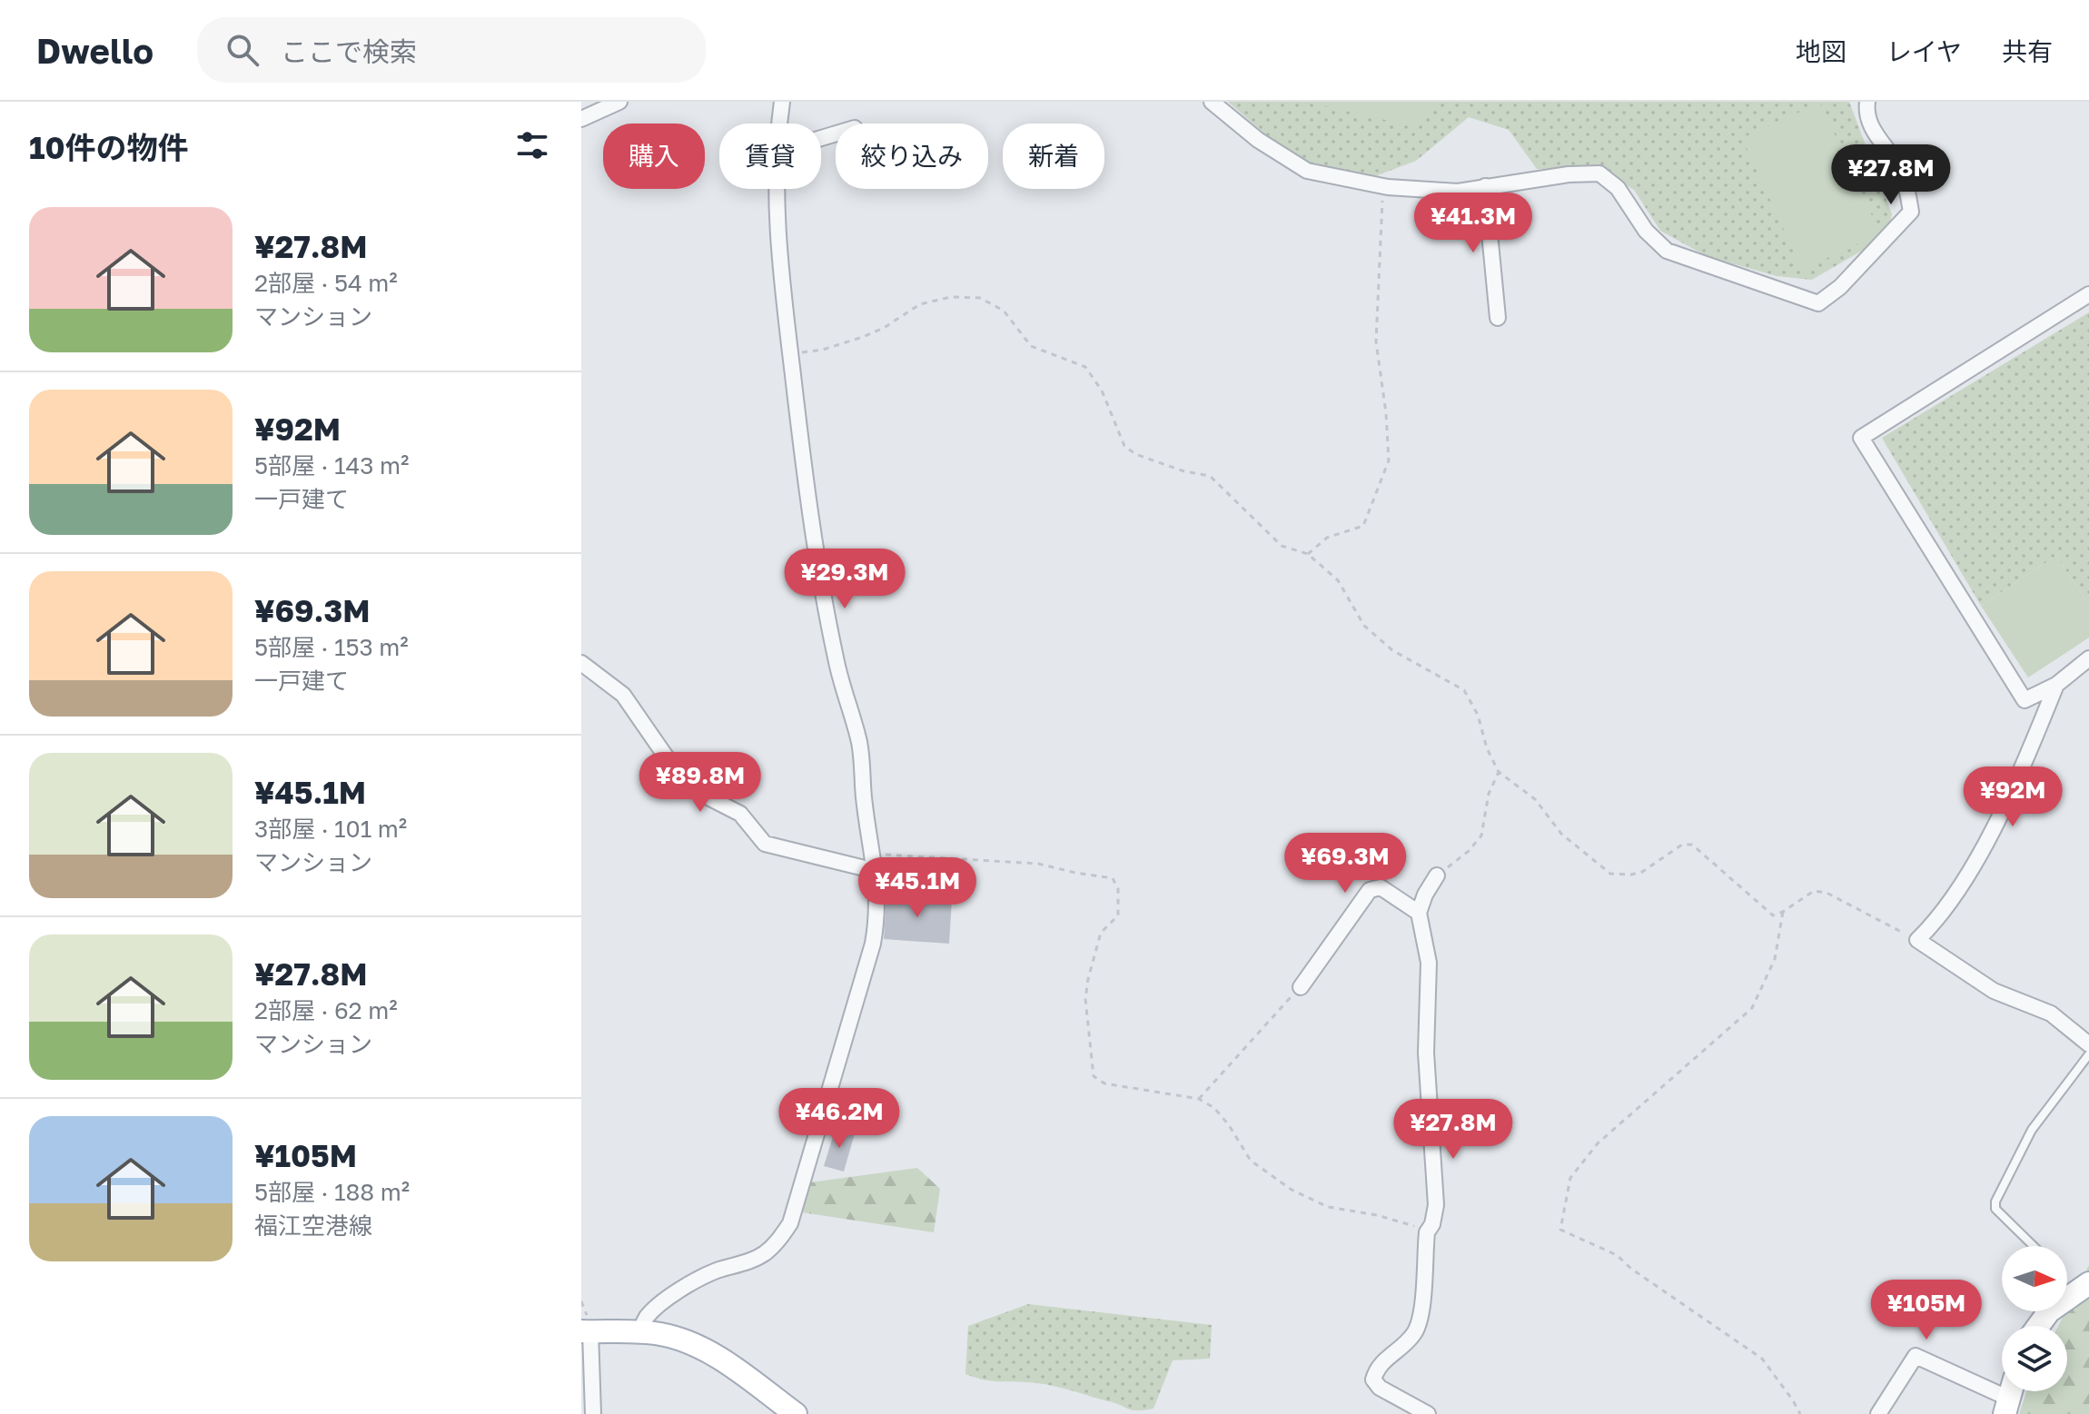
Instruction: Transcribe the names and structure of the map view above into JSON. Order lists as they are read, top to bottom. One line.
{"north":"right","page":{"header":"Dwello","search":"ここで検索","nav":["地図","レイヤ","共有"],"heading":"10件の物件","chip":["購入","賃貸","絞り込み","新着"],"price":["¥27.8M","¥41.3M","¥29.3M","¥89.8M","¥92M","¥69.3M","¥45.1M","¥46.2M","¥27.8M","¥105M"],"list":[{"name":"¥27.8M","note":"2部屋 · 54 m² · マンション"},{"name":"¥92M","note":"5部屋 · 143 m² · 一戸建て"},{"name":"¥69.3M","note":"5部屋 · 153 m² · 一戸建て"},{"name":"¥45.1M","note":"3部屋 · 101 m² · マンション"},{"name":"¥27.8M","note":"2部屋 · 62 m² · マンション"},{"name":"¥105M","note":"5部屋 · 188 m² · 福江空港線"}]}}
